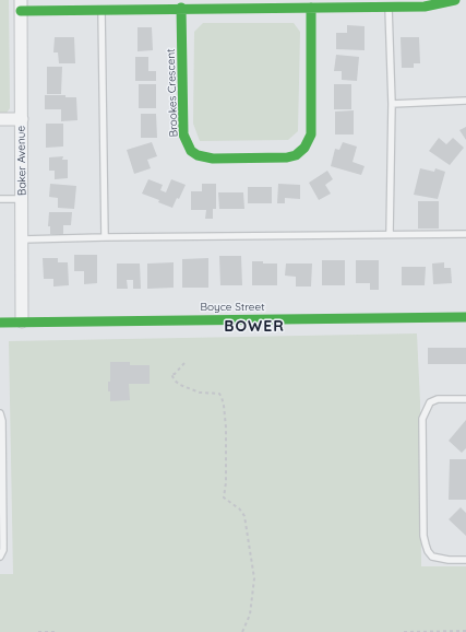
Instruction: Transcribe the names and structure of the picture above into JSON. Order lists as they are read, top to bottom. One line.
{"streets":{"street":["Brookes Crescent","Baker Avenue","Boyce Street"]},"crossings":[["Baker Avenue","Boyce Street"]],"districts":["BOWER"]}
